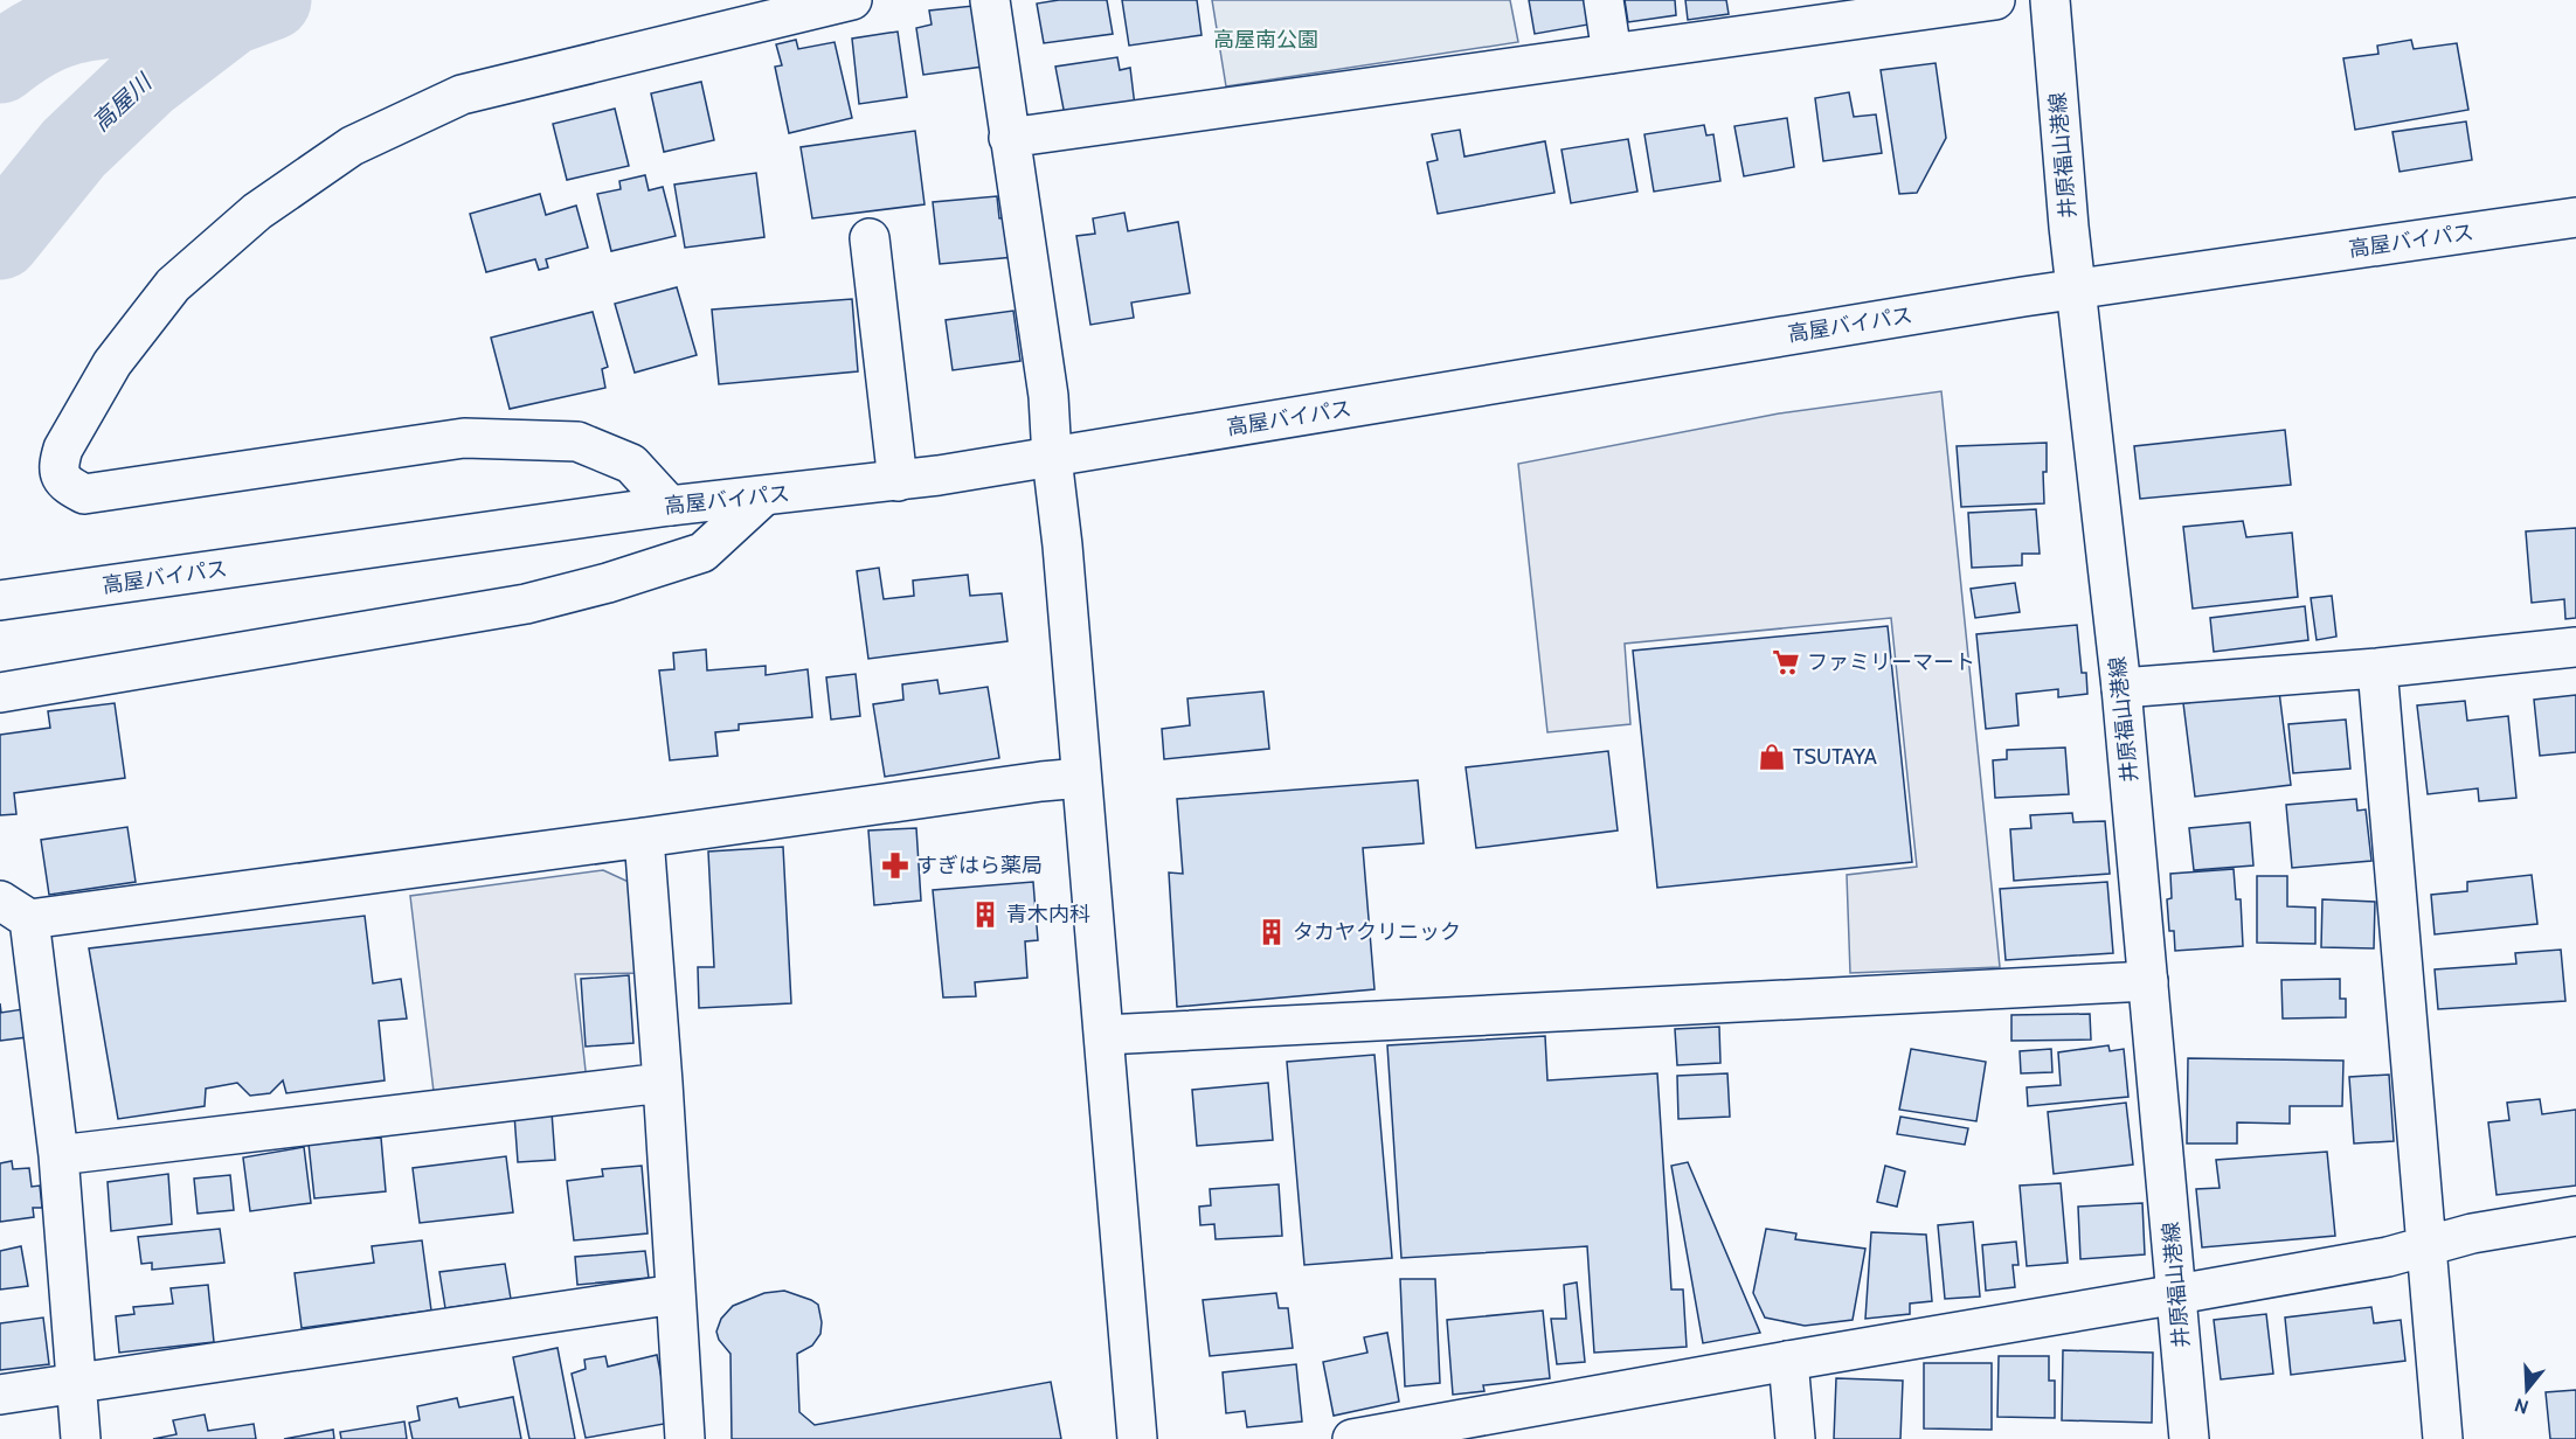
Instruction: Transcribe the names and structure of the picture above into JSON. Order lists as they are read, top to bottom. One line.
{"streets":{"main road":["井原福山港線","高屋バイパス"]},"crossings":[["井原福山港線","高屋バイパス"]],"water":["高屋川"],"parks":["高屋南公園"],"places":{"supermarket":["ファミリーマート"],"shop":["TSUTAYA"],"pharmacy":["すぎはら薬局"],"building":["青木内科","タカヤクリニック"]},"north":"bottom"}
